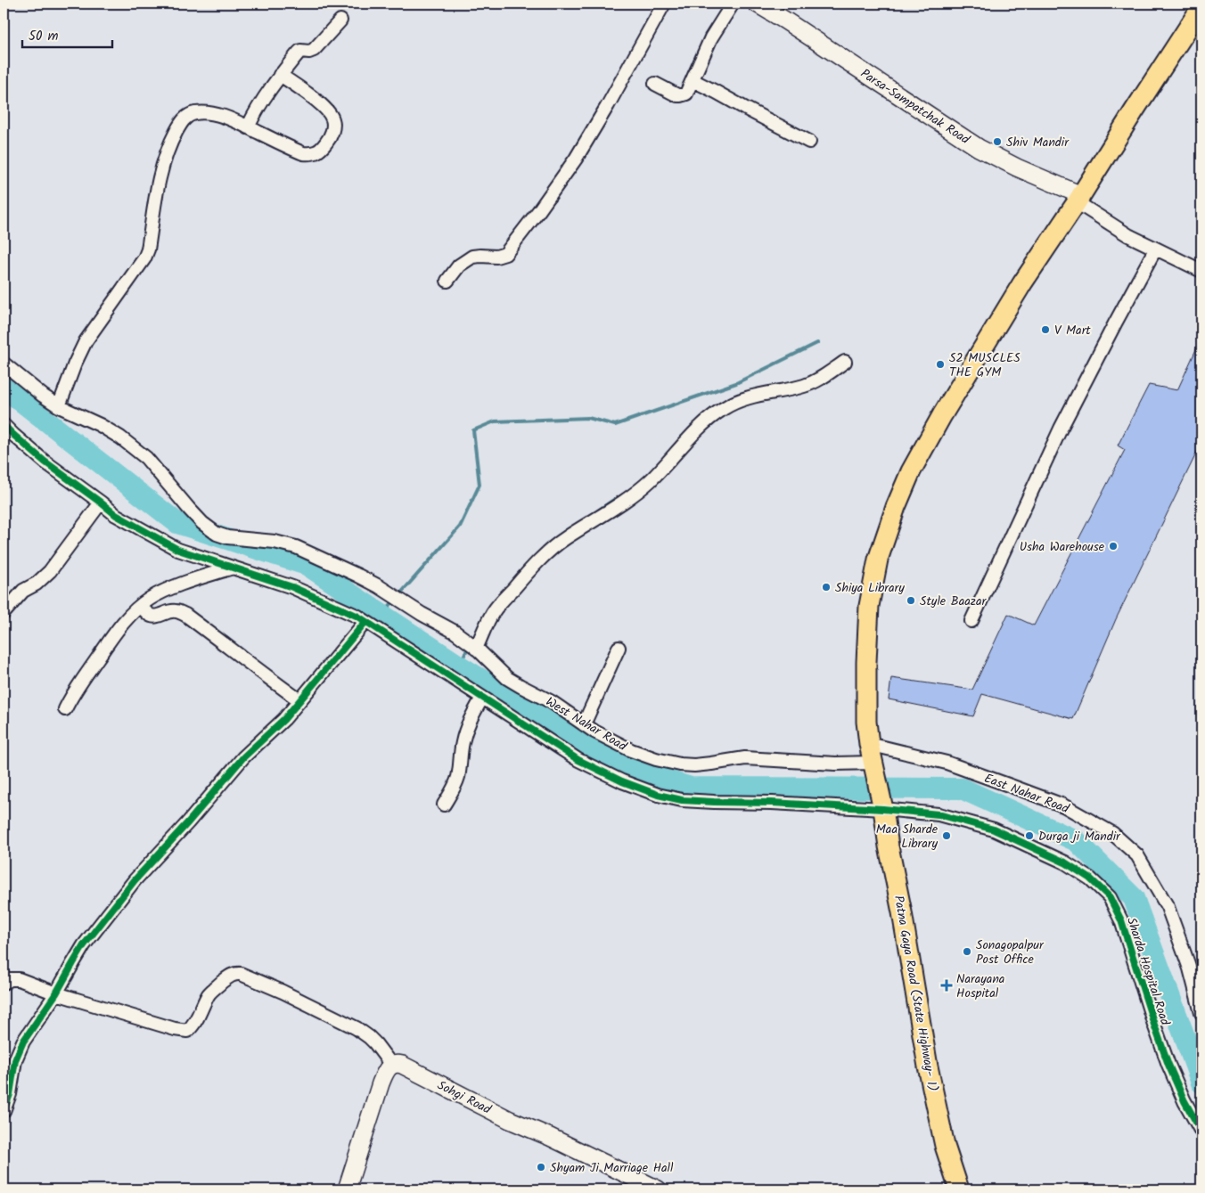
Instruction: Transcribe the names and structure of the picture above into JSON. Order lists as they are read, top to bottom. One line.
{"streets":{"main road":["Patna Gaya Road (State Highway- 1)"],"street":["Parsa-Sampatchak Road","West Nahar Road","East Nahar Road","Sharda Hospital Road","Sohgi Road"]},"crossings":[["Parsa-Sampatchak Road","Patna Gaya Road (State Highway- 1)"],["West Nahar Road","East Nahar Road"],["West Nahar Road","Patna Gaya Road (State Highway- 1)"],["East Nahar Road","Patna Gaya Road (State Highway- 1)"],["Sharda Hospital Road","Patna Gaya Road (State Highway- 1)"]],"places":{"other":["Shiv Mandir","V Mart","S2 MUSCLES THE GYM","Usha Warehouse","Shiya Library","Style Baazar","Maa Sharde Library","Durga ji Mandir","Sonagopalpur Post Office","Shyam Ji Marriage Hall"],"health":["Narayana Hospital"]},"scale_bar":"50 m"}
